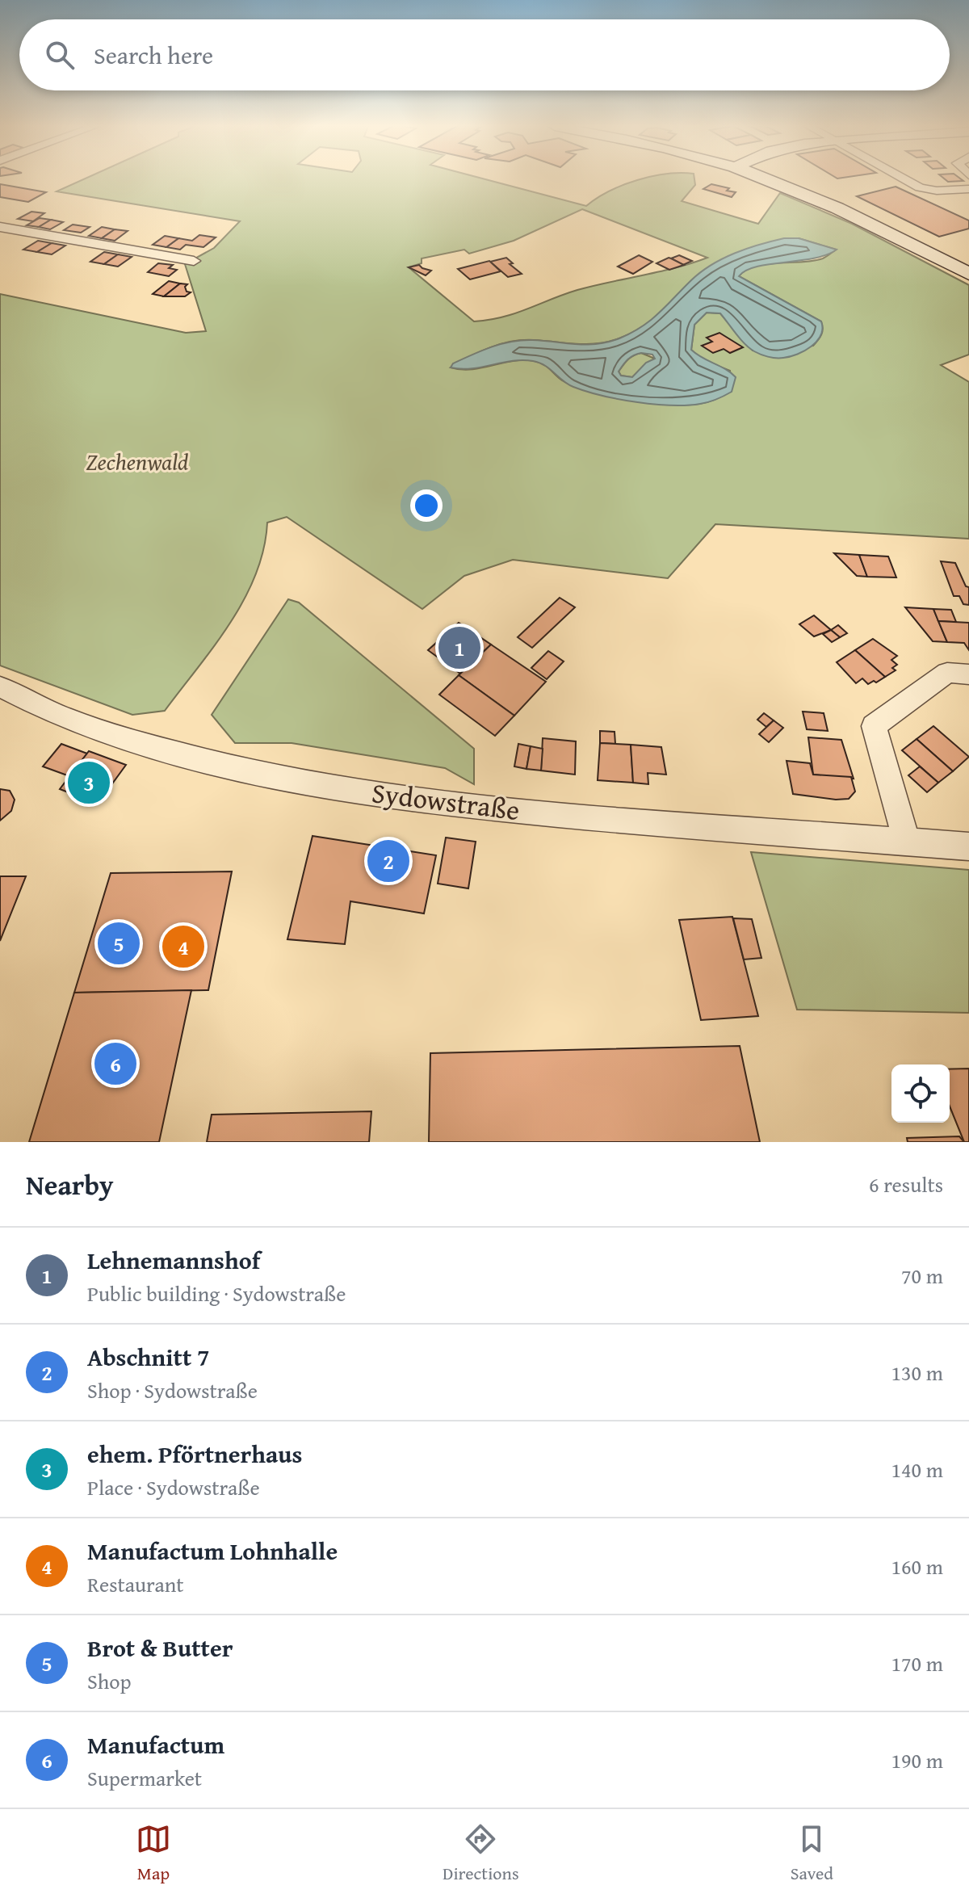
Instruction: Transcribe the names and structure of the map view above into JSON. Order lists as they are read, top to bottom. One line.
{"streets":{"street":["Sydowstraße"]},"parks":["Zechenwald"],"page":{"search":"Search here","pins":["1","3","2","5","4","6"],"heading":["Nearby","6 results"],"list":[{"mark":"1","name":"Lehnemannshof","note":"Public building · Sydowstraße","value":"70 m"},{"mark":"2","name":"Abschnitt 7","note":"Shop · Sydowstraße","value":"130 m"},{"mark":"3","name":"ehem. Pförtnerhaus","note":"Place · Sydowstraße","value":"140 m"},{"mark":"4","name":"Manufactum Lohnhalle","note":"Restaurant","value":"160 m"},{"mark":"5","name":"Brot & Butter","note":"Shop","value":"170 m"},{"mark":"6","name":"Manufactum","note":"Supermarket","value":"190 m"}],"nav":["Map","Directions","Saved"]}}
